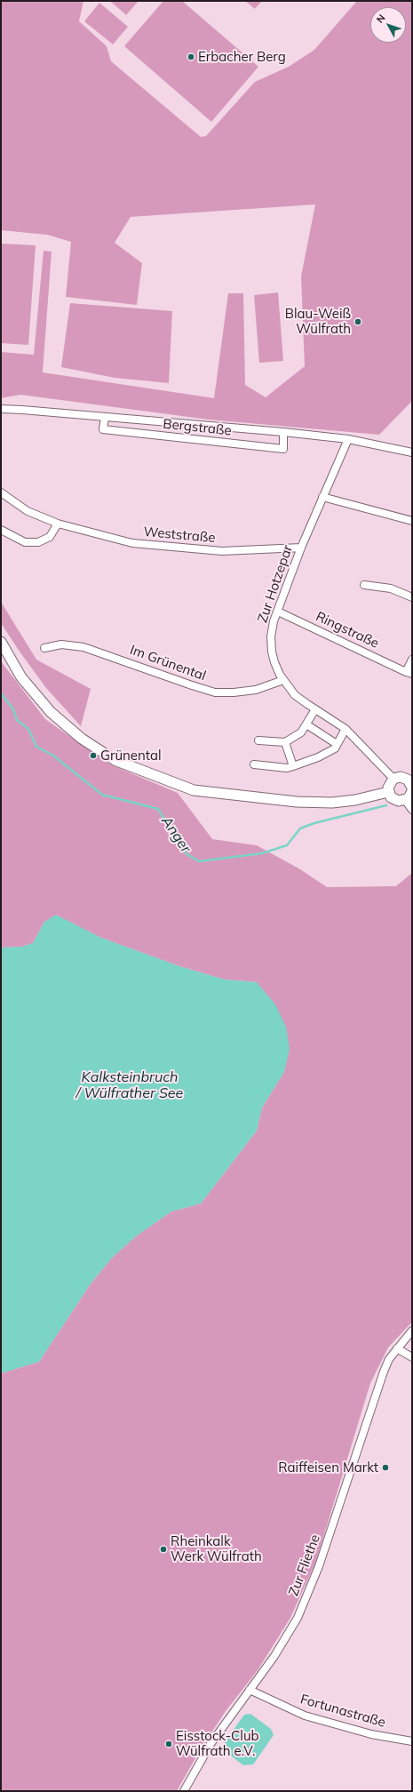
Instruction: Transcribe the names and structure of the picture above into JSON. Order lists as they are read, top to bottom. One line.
{"streets":{"street":["Bergstraße","Weststraße","Zur Hotzepar","Ringstraße","Im Grünental","Zur Fliethe","Fortunastraße"]},"crossings":[["Bergstraße","Zur Hotzepar"],["Weststraße","Zur Hotzepar"],["Zur Hotzepar","Ringstraße"],["Zur Hotzepar","Im Grünental"],["Zur Fliethe","Fortunastraße"]],"water":["Anger","Kalksteinbruch / Wülfrather See"],"places":["Erbacher Berg","Blau-Weiß Wülfrath","Grünental","Raiffeisen Markt","Rheinkalk Werk Wülfrath","Eisstock-Club Wülfrath e.V."],"north":"top left"}
